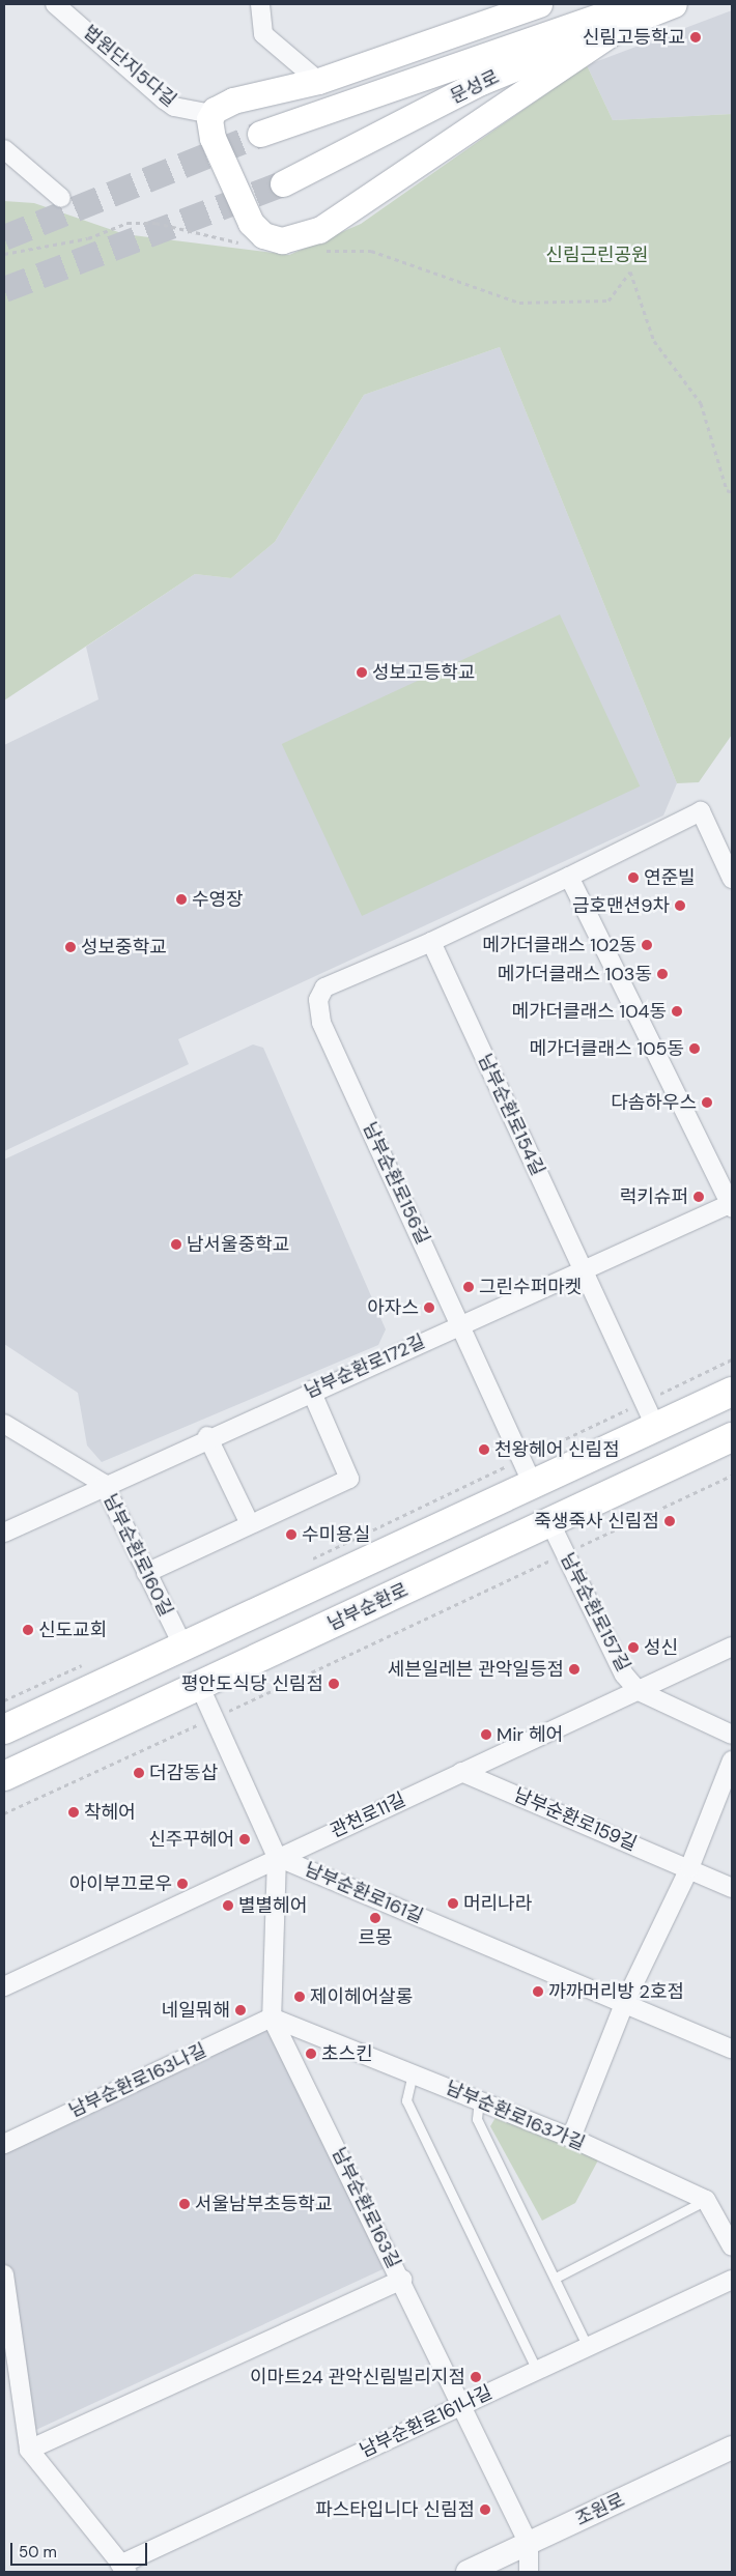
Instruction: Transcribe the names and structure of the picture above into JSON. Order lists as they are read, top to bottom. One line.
{"streets":{"main road":["문성로","남부순환로"],"street":["법원단지5다길","남부순환로154길","남부순환로156길","남부순환로172길","남부순환로160길","남부순환로157길","관천로11길","남부순환로159길","남부순환로161길","남부순환로163나길","남부순환로163가길","남부순환로163길","남부순환로161나길","조원로"]},"crossings":[["남부순환로154길","남부순환로156길"],["남부순환로154길","남부순환로172길"],["남부순환로156길","남부순환로172길"],["남부순환로172길","남부순환로160길"],["남부순환로","남부순환로157길"],["남부순환로157길","관천로11길"],["관천로11길","남부순환로159길"],["관천로11길","남부순환로161길"],["관천로11길","남부순환로163길"],["남부순환로161길","남부순환로163길"],["남부순환로163나길","남부순환로163가길"],["남부순환로163나길","남부순환로163길"],["남부순환로163가길","남부순환로163길"],["남부순환로163길","남부순환로161나길"],["남부순환로163길","조원로"]],"parks":["신림근린공원"],"places":["신림고등학교","성보고등학교","연준빌","수영장","금호맨션9차","메가더클래스 102동","성보중학교","메가더클래스 103동","메가더클래스 104동","메가더클래스 105동","다솜하우스","럭키슈퍼","남서울중학교","그린수퍼마켓","아자스","천왕헤어 신림점","죽생죽사 신림점","수미용실","신도교회","성신","세븐일레븐 관악일등점","평안도식당 신림점","Mir 헤어","더감동삽","착헤어","신주꾸헤어","아이부끄로우","머리나라","별별헤어","르몽","까까머리방 2호점","제이헤어살롱","네일뭐해","초스킨","서울남부초등학교","이마트24 관악신림빌리지점","파스타입니다 신림점"],"scale_bar":"50 m"}
